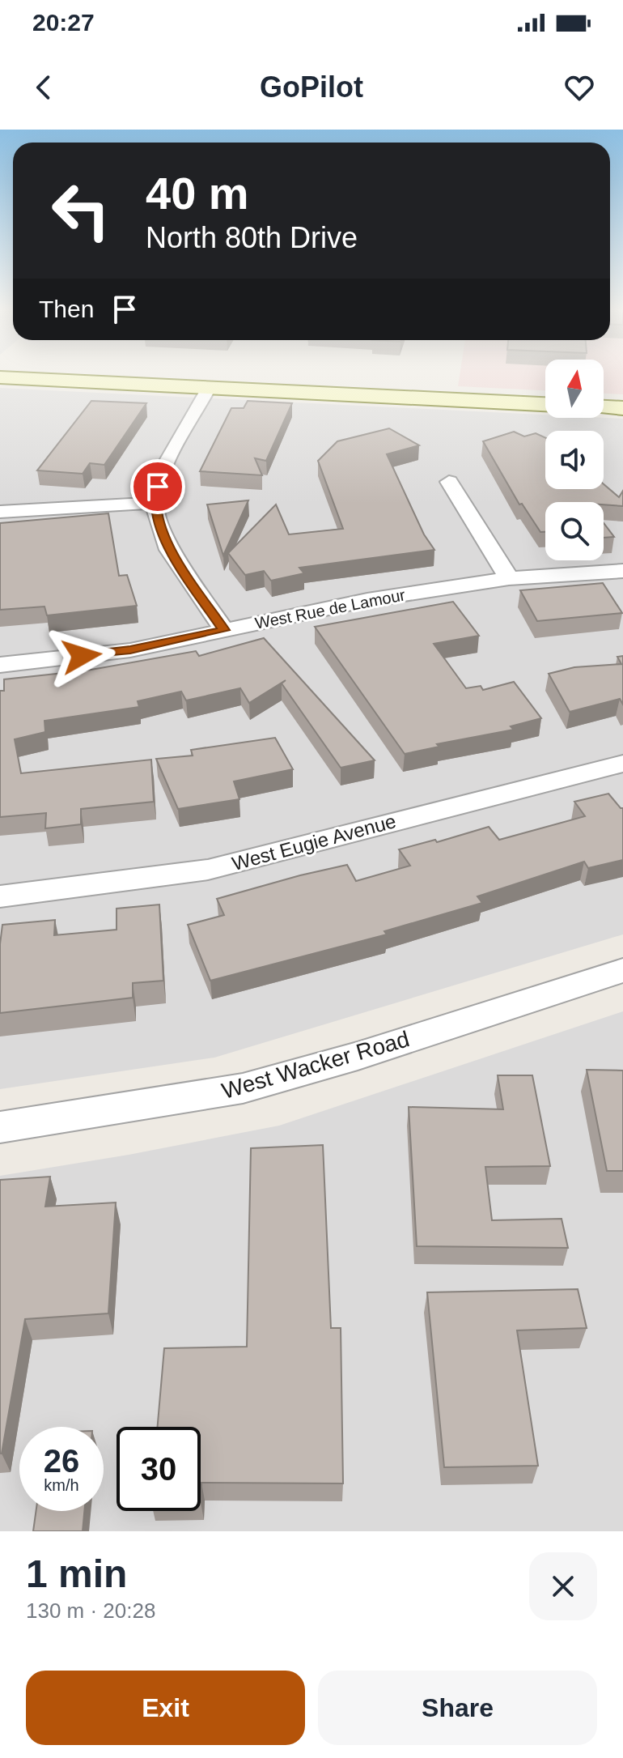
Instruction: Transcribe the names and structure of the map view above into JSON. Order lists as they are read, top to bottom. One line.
{"streets":{"street":["West Rue de Lamour","West Eugie Avenue","West Wacker Road"]},"north":"top","page":{"status":"20:27","header":"GoPilot","turn":["40 m","North 80th Drive"],"then":"Then","speed":"26 km/h","limit":"30","heading":["1 min","130 m · 20:28"],"buttons":["Exit","Share"]}}
